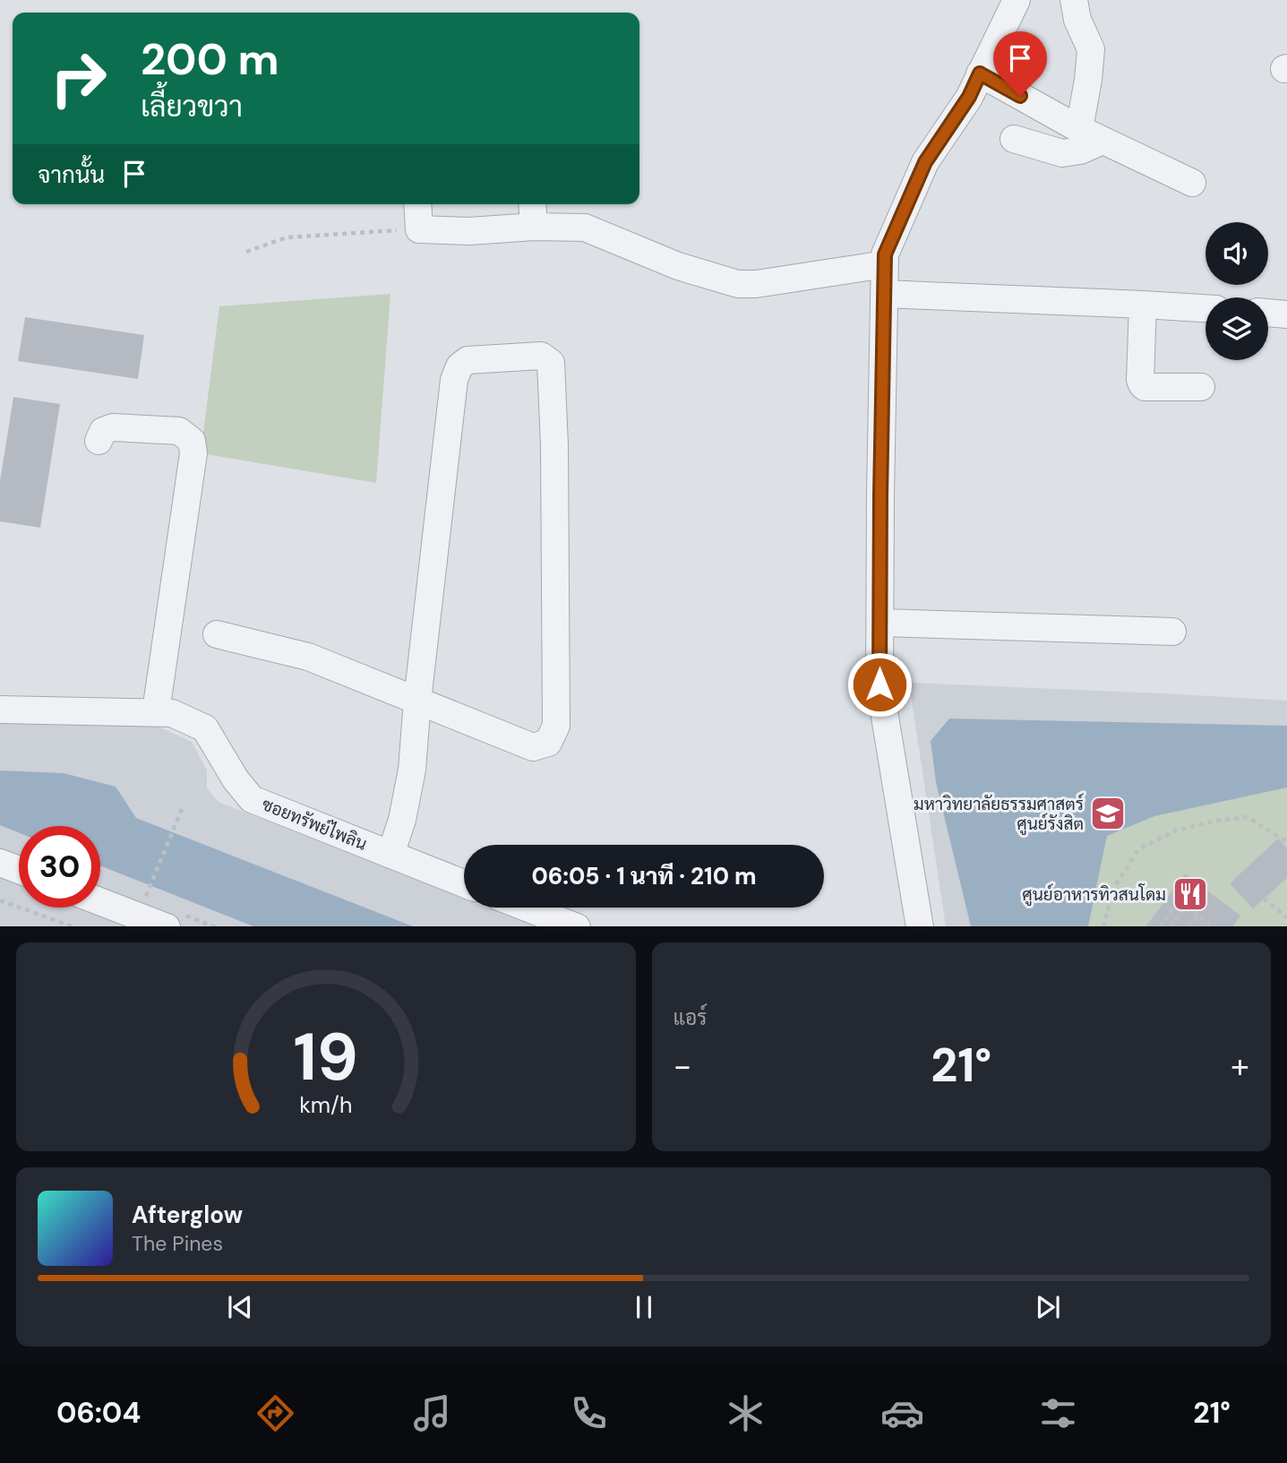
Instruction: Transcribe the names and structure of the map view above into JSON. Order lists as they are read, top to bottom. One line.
{"streets":{"street":["ซอยทรัพย์ไพลิน"]},"places":{"school or university":["มหาวิทยาลัยธรรมศาสตร์ ศูนย์รังสิต"],"restaurant":["ศูนย์อาหารทิวสนโดม"]},"page":{"turn":["200 m","เลี้ยวขวา"],"then":"จากนั้น","limit":"30","trip":"06:05 · 1 นาที · 210 m","tile":"แอร์","heat":["−","21°","+"],"song":["Afterglow","The Pines"],"tabs":["06:04","21°"],"gauge":["19","km/h"]}}
